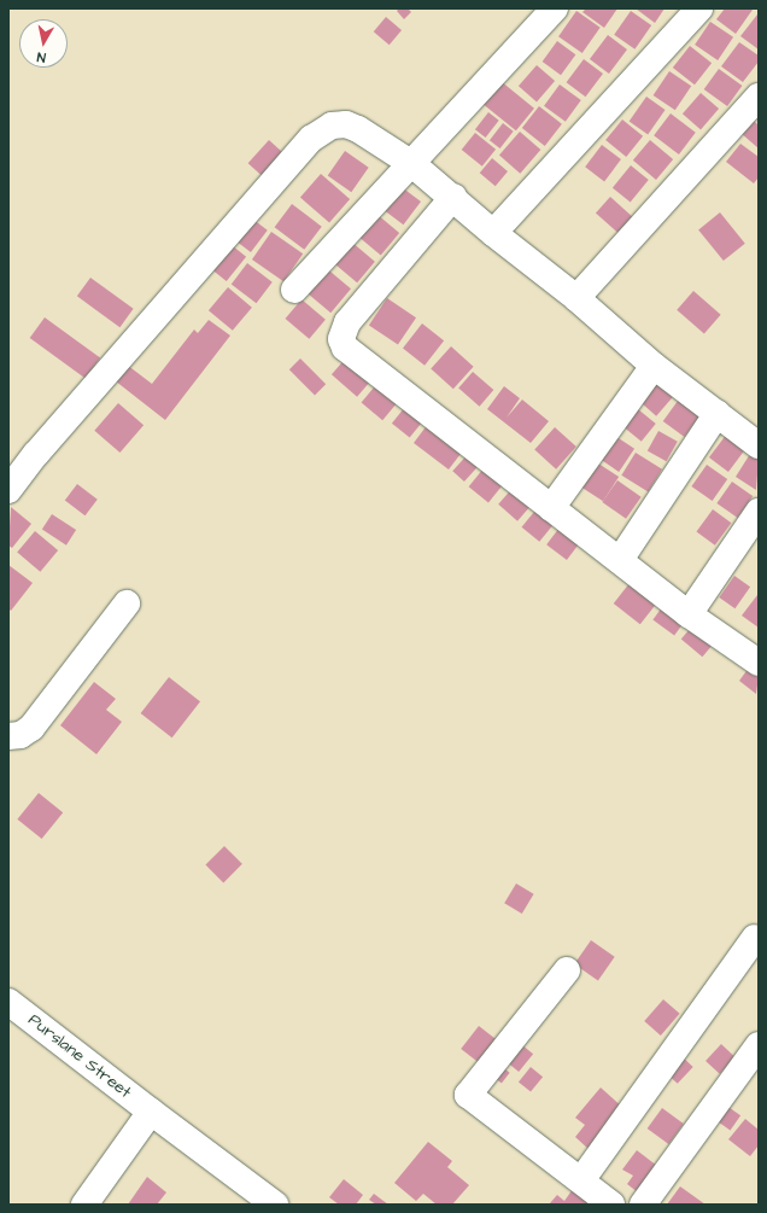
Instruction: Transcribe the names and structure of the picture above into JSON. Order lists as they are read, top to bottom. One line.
{"streets":{"street":["Purslane Street"]},"north":"bottom"}
